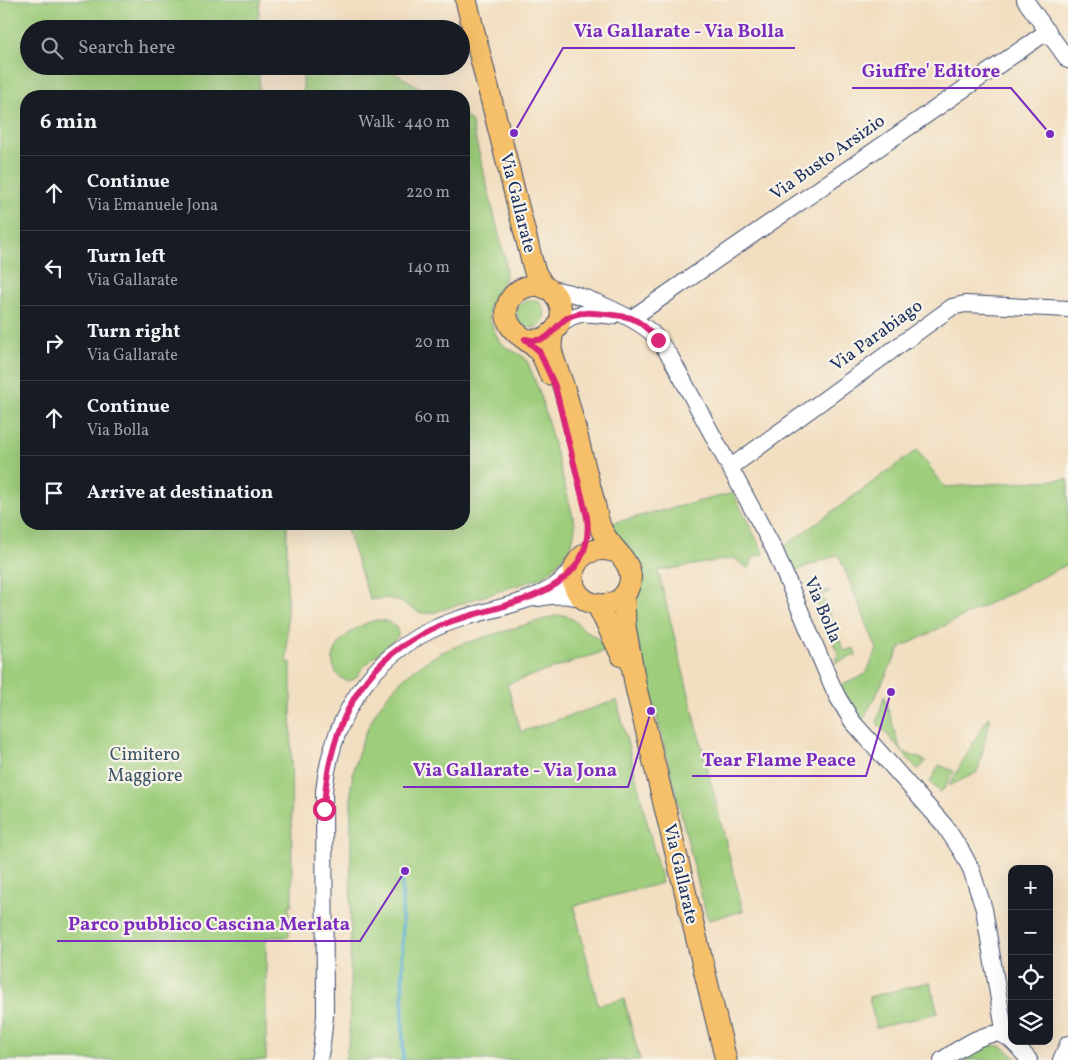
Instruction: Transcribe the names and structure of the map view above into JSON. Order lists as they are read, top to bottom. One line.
{"streets":{"main road":["Via Gallarate"],"street":["Via Busto Arsizio","Via Parabiago","Via Bolla"]},"crossings":[["Via Busto Arsizio","Via Bolla"],["Via Gallarate","Via Bolla"],["Via Parabiago","Via Bolla"]],"parks":["Cimitero Maggiore"],"places":["Via Gallarate - Via Bolla","Giuffre' Editore","Tear Flame Peace","Via Gallarate - Via Jona","Parco pubblico Cascina Merlata"],"page":{"search":"Search here","heading":["6 min","Walk · 440 m"],"list":[["Continue","Via Emanuele Jona","220 m"],["Turn left","Via Gallarate","140 m"],["Turn right","Via Gallarate","20 m"],["Continue","Via Bolla","60 m"],"Arrive at destination"],"map_buttons":["+","−"]}}
